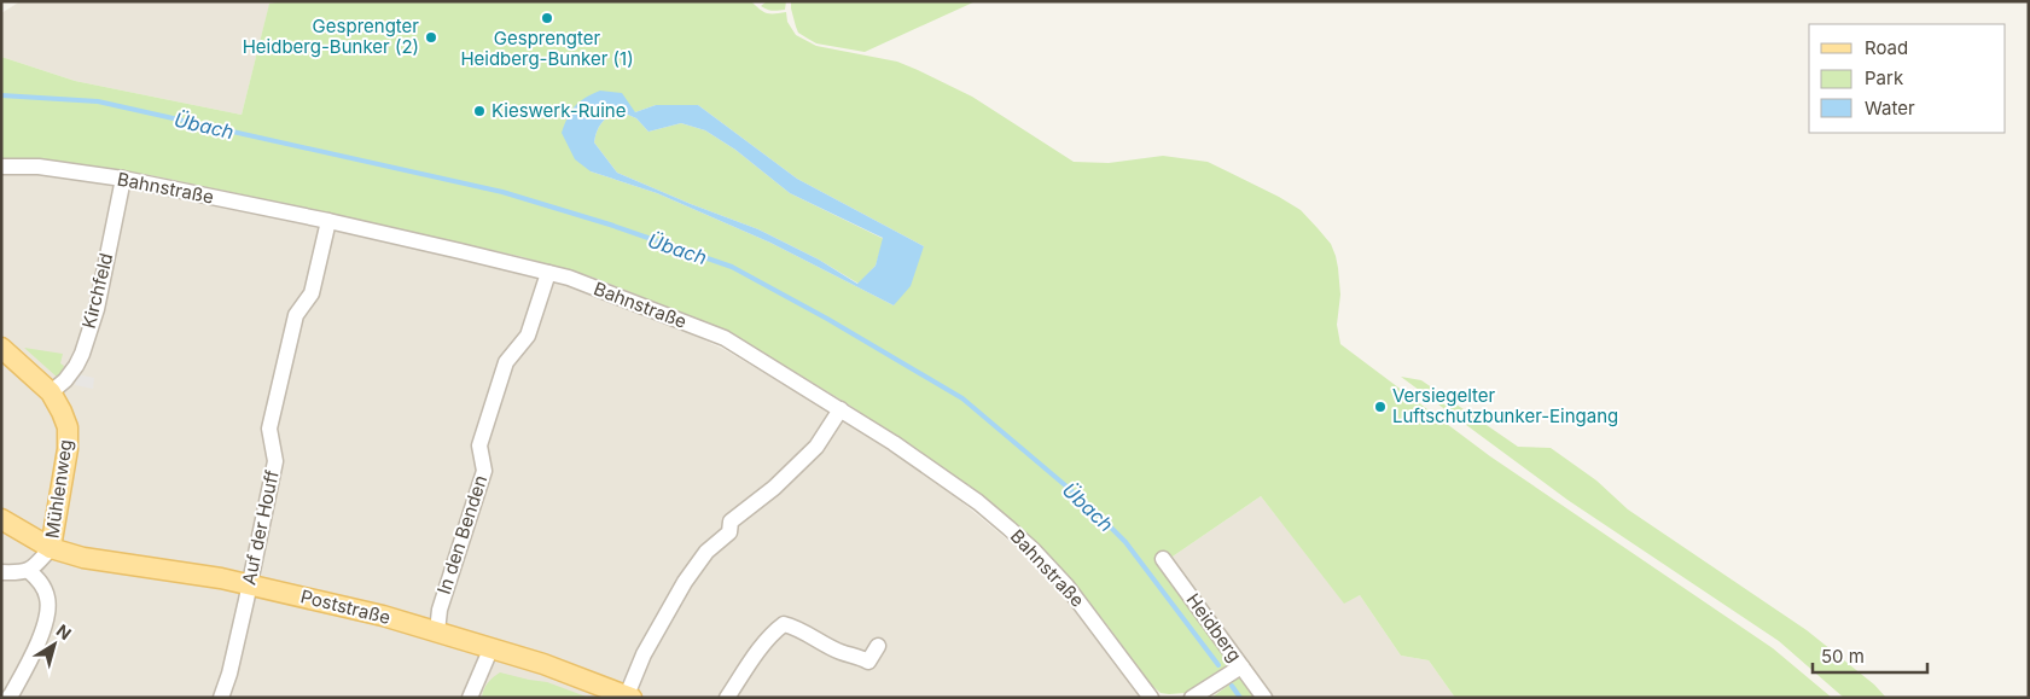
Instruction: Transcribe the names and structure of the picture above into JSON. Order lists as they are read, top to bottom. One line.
{"streets":{"main road":["Mühlenweg","Poststraße"],"street":["Bahnstraße","Kirchfeld","Auf der Houff","In den Benden","Heidberg"]},"crossings":[["Bahnstraße","Kirchfeld"],["Bahnstraße","Auf der Houff"],["Bahnstraße","In den Benden"],["Kirchfeld","Mühlenweg"],["Mühlenweg","Poststraße"],["Auf der Houff","Poststraße"],["In den Benden","Poststraße"]],"water":["Übach"],"places":["Gesprengter Heidberg-Bunker (1)","Gesprengter Heidberg-Bunker (2)","Kieswerk-Ruine","Versiegelter Luftschutzbunker-Eingang"],"legend":["Road","Park","Water"],"scale_bar":"50 m","north":"top right"}
